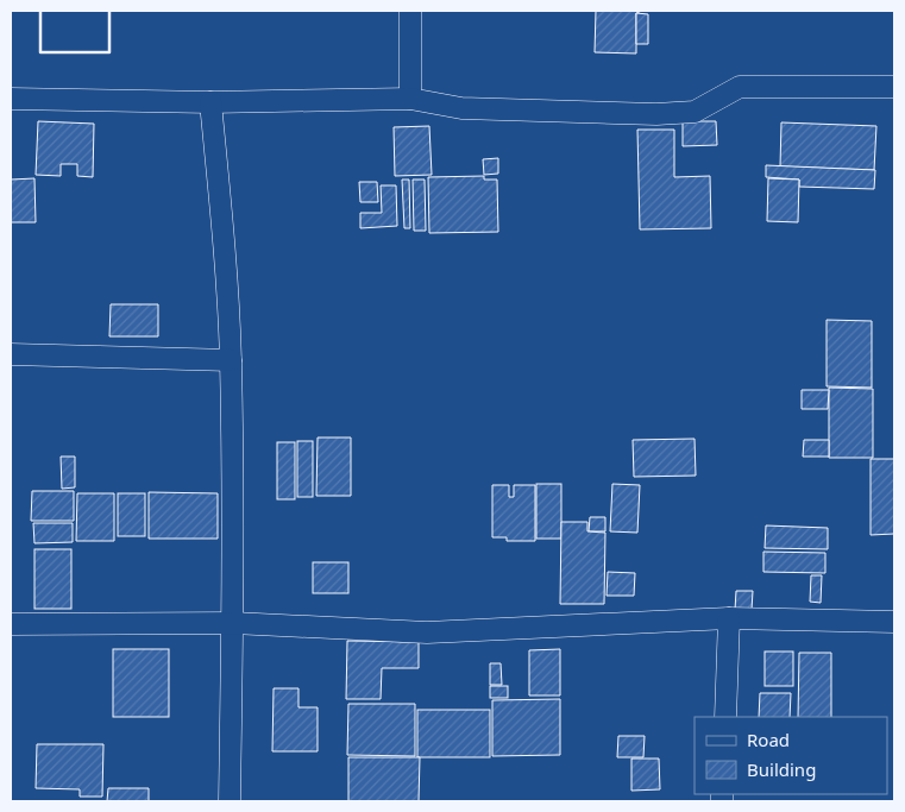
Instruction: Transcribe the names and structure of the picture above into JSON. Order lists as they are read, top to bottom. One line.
{"legend":["Road","Building"]}
